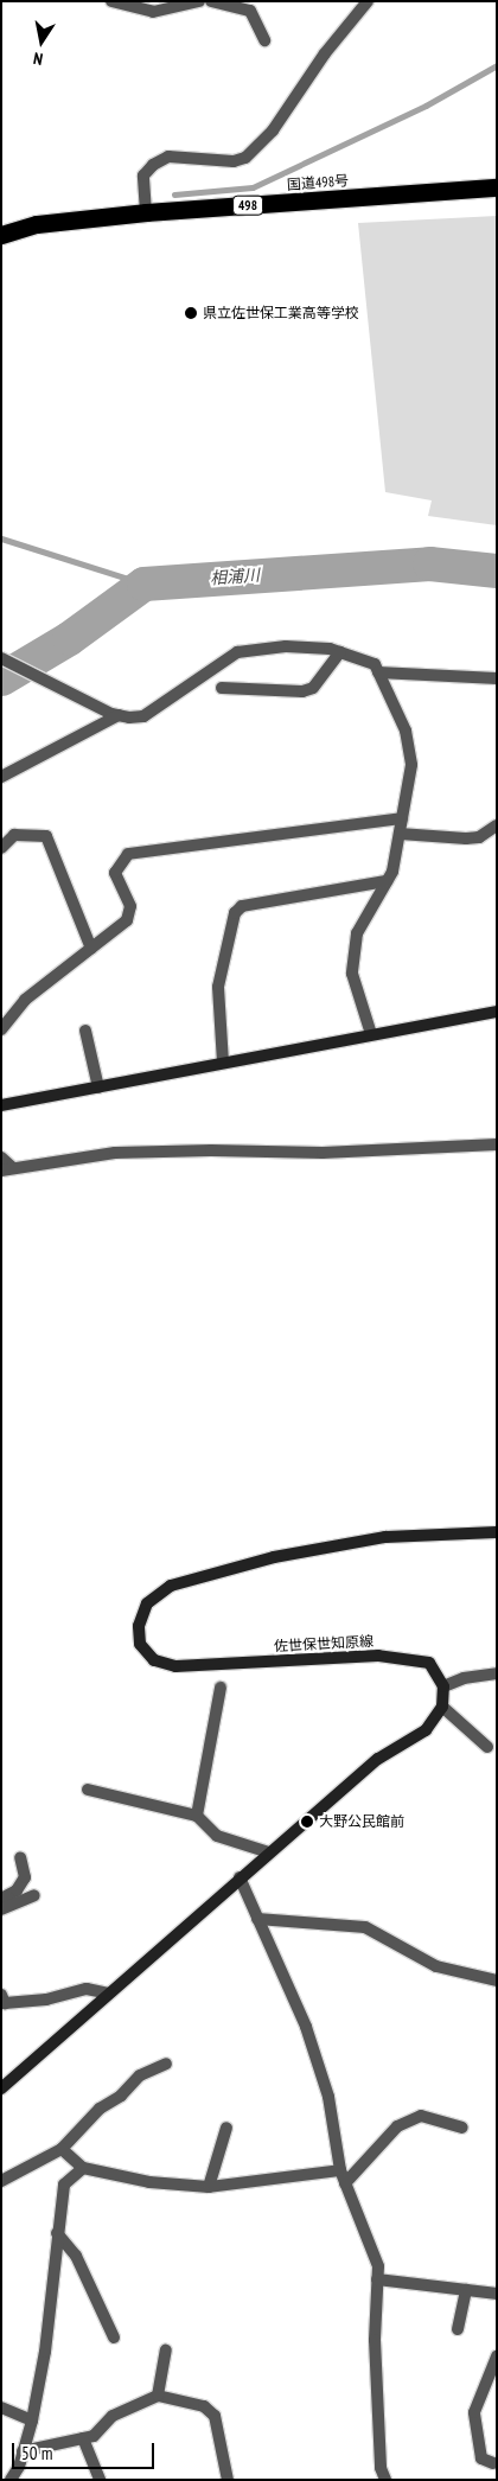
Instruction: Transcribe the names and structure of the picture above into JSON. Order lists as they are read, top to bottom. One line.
{"streets":{"highway":["国道498号","498"],"main road":["佐世保世知原線"]},"water":["相浦川"],"places":["県立佐世保工業高等学校","大野公民館前"],"scale_bar":"50 m","north":"bottom"}
